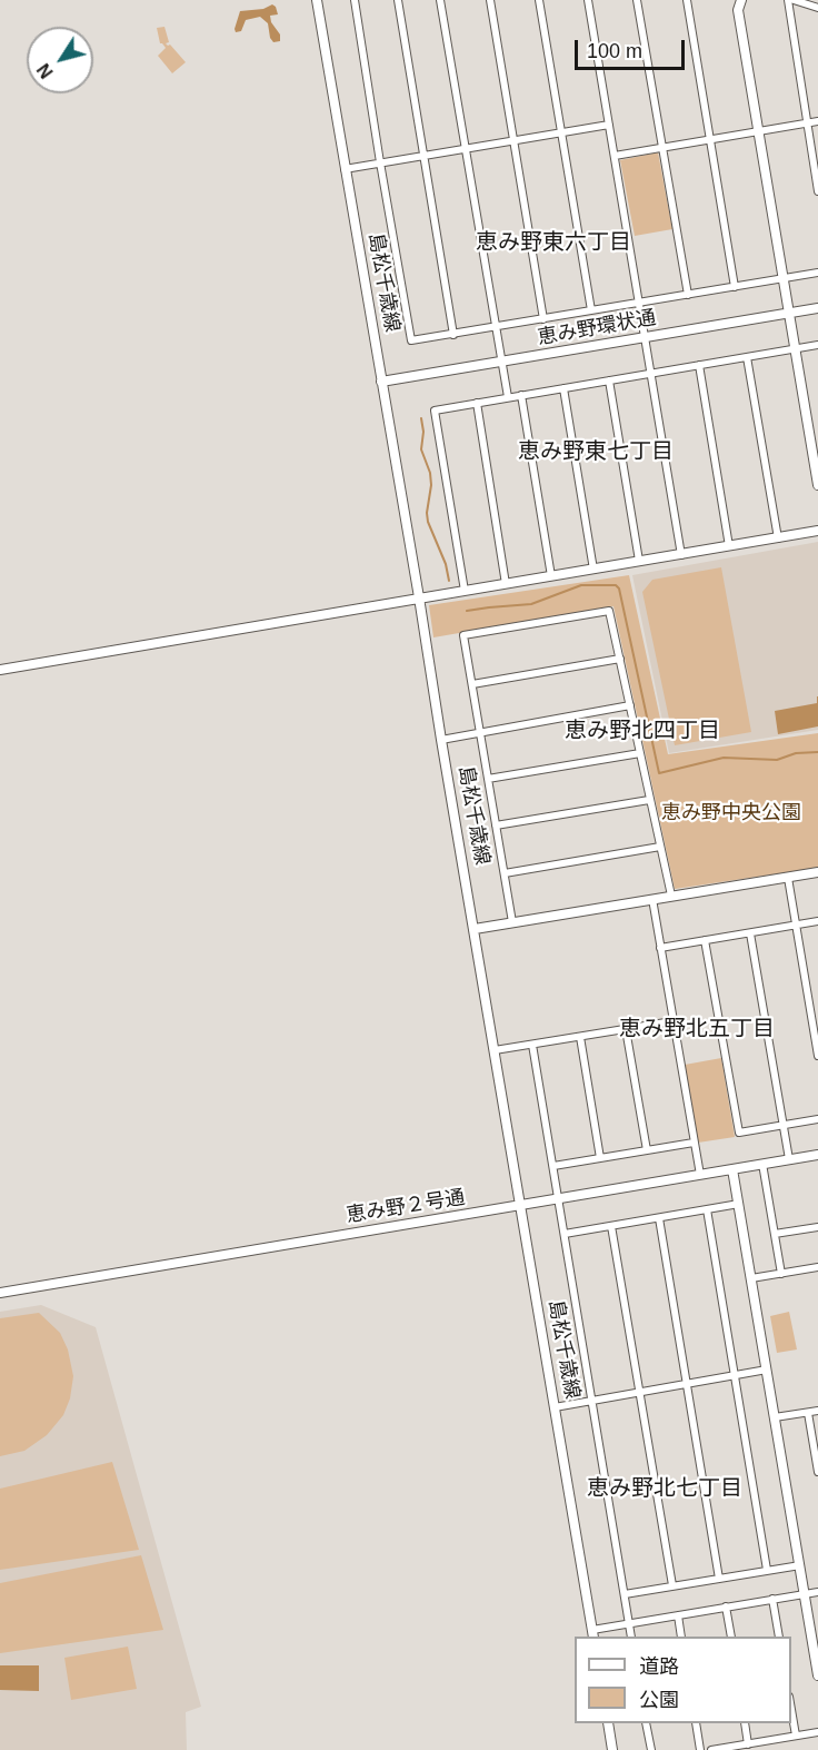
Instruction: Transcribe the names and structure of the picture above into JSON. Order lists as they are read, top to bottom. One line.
{"streets":{"street":["島松千歳線","恵み野環状通","恵み野２号通"]},"crossings":[["島松千歳線","恵み野環状通"],["島松千歳線","恵み野２号通"]],"districts":["恵み野東六丁目","恵み野東七丁目","恵み野北四丁目","恵み野北五丁目","恵み野北七丁目"],"parks":["恵み野中央公園"],"legend":["道路","公園"],"scale_bar":"100 m","north":"bottom left"}
